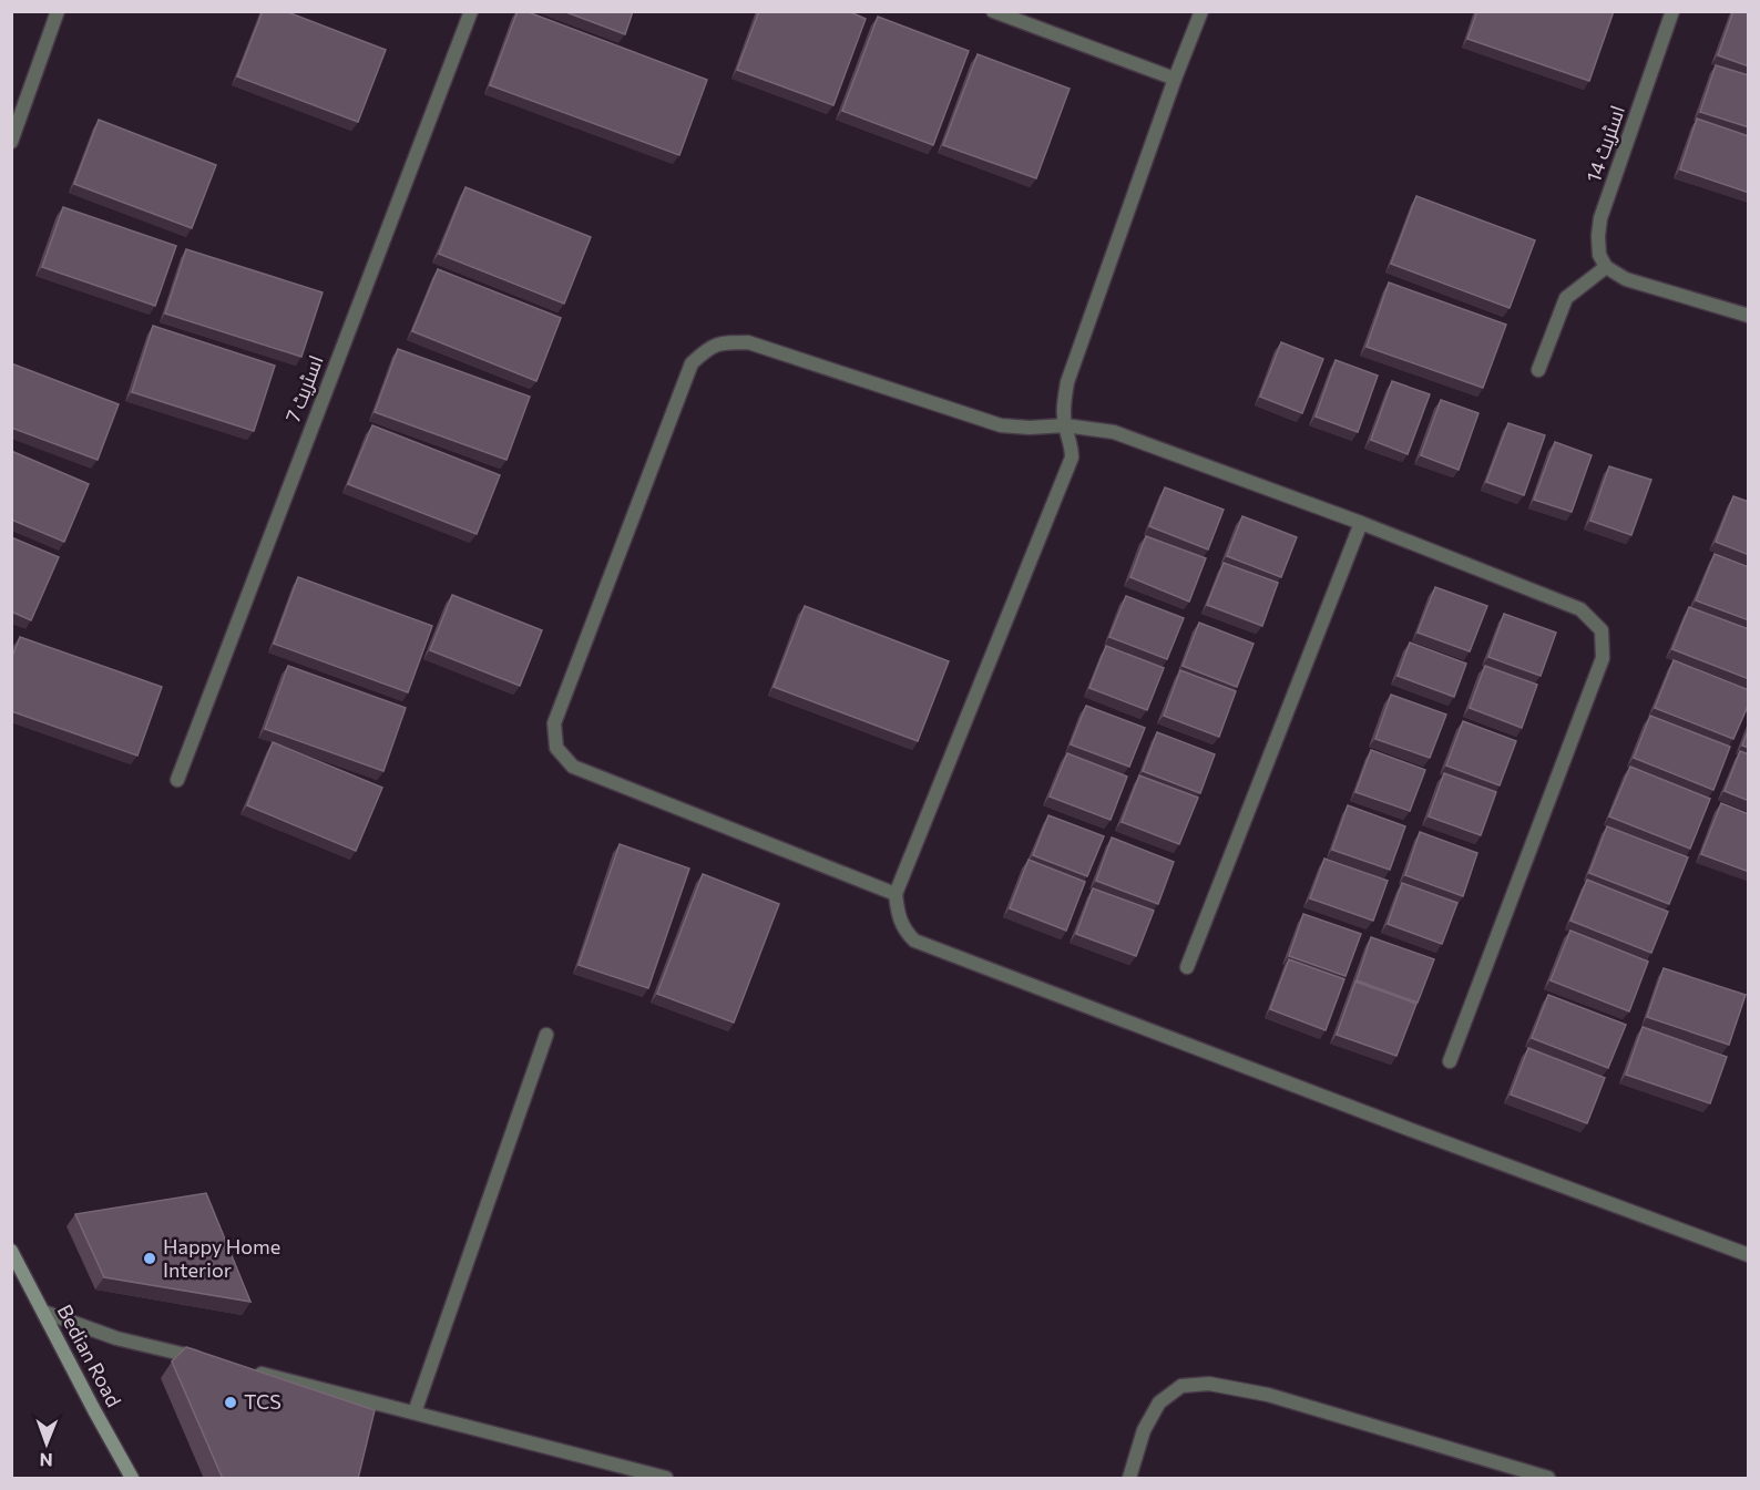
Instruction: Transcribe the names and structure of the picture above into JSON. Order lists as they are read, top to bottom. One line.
{"streets":{"main road":["Bedian Road"],"street":["اسٹریٹ 14","اسٹریٹ 7"]},"places":["Happy Home Interior","TCS"],"north":"bottom"}
